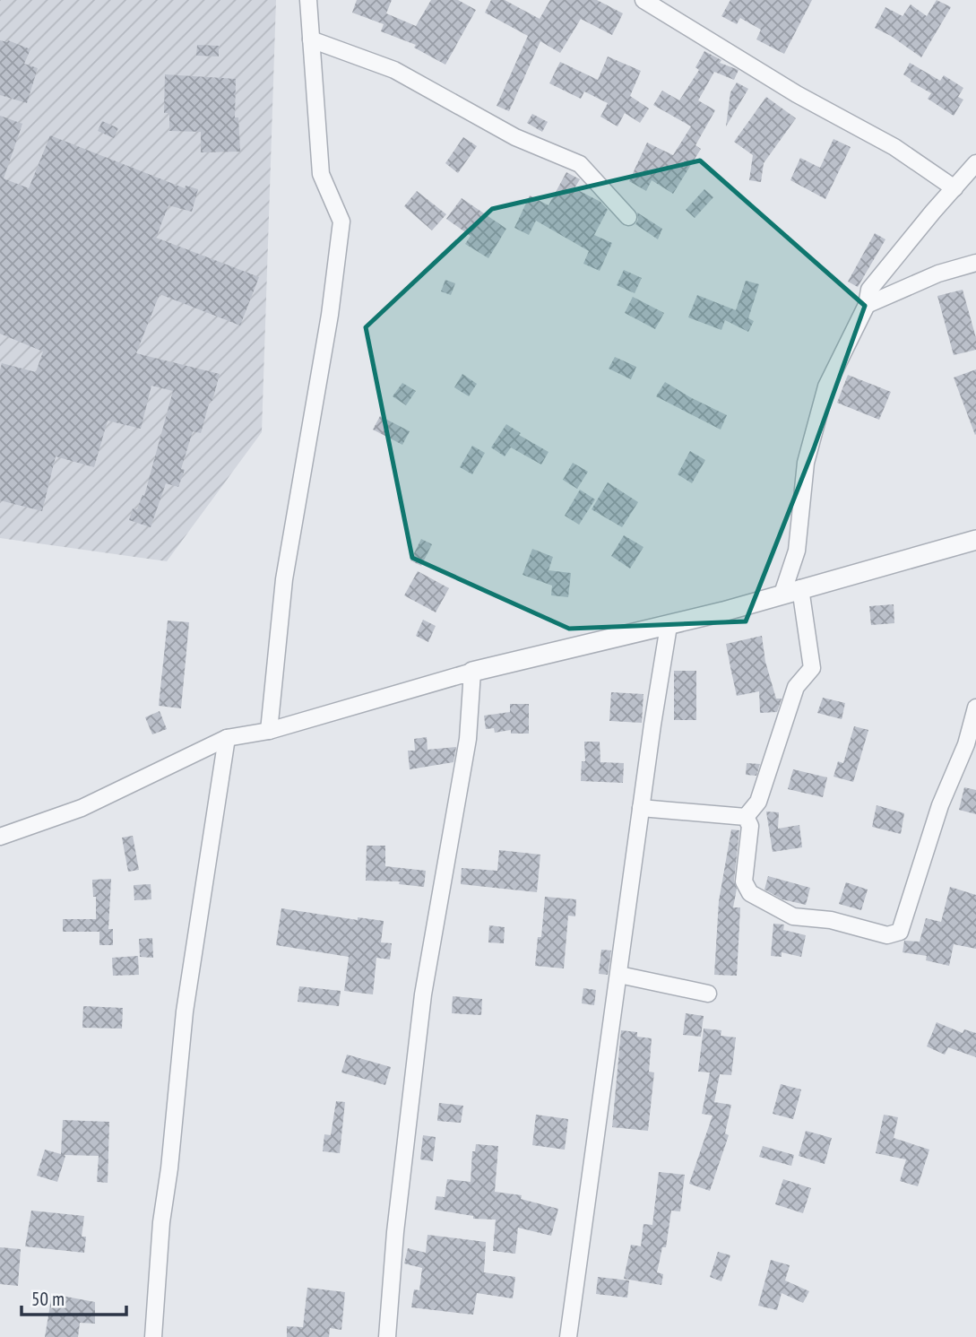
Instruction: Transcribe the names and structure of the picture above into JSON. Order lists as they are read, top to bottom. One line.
{"scale_bar":"50 m"}
